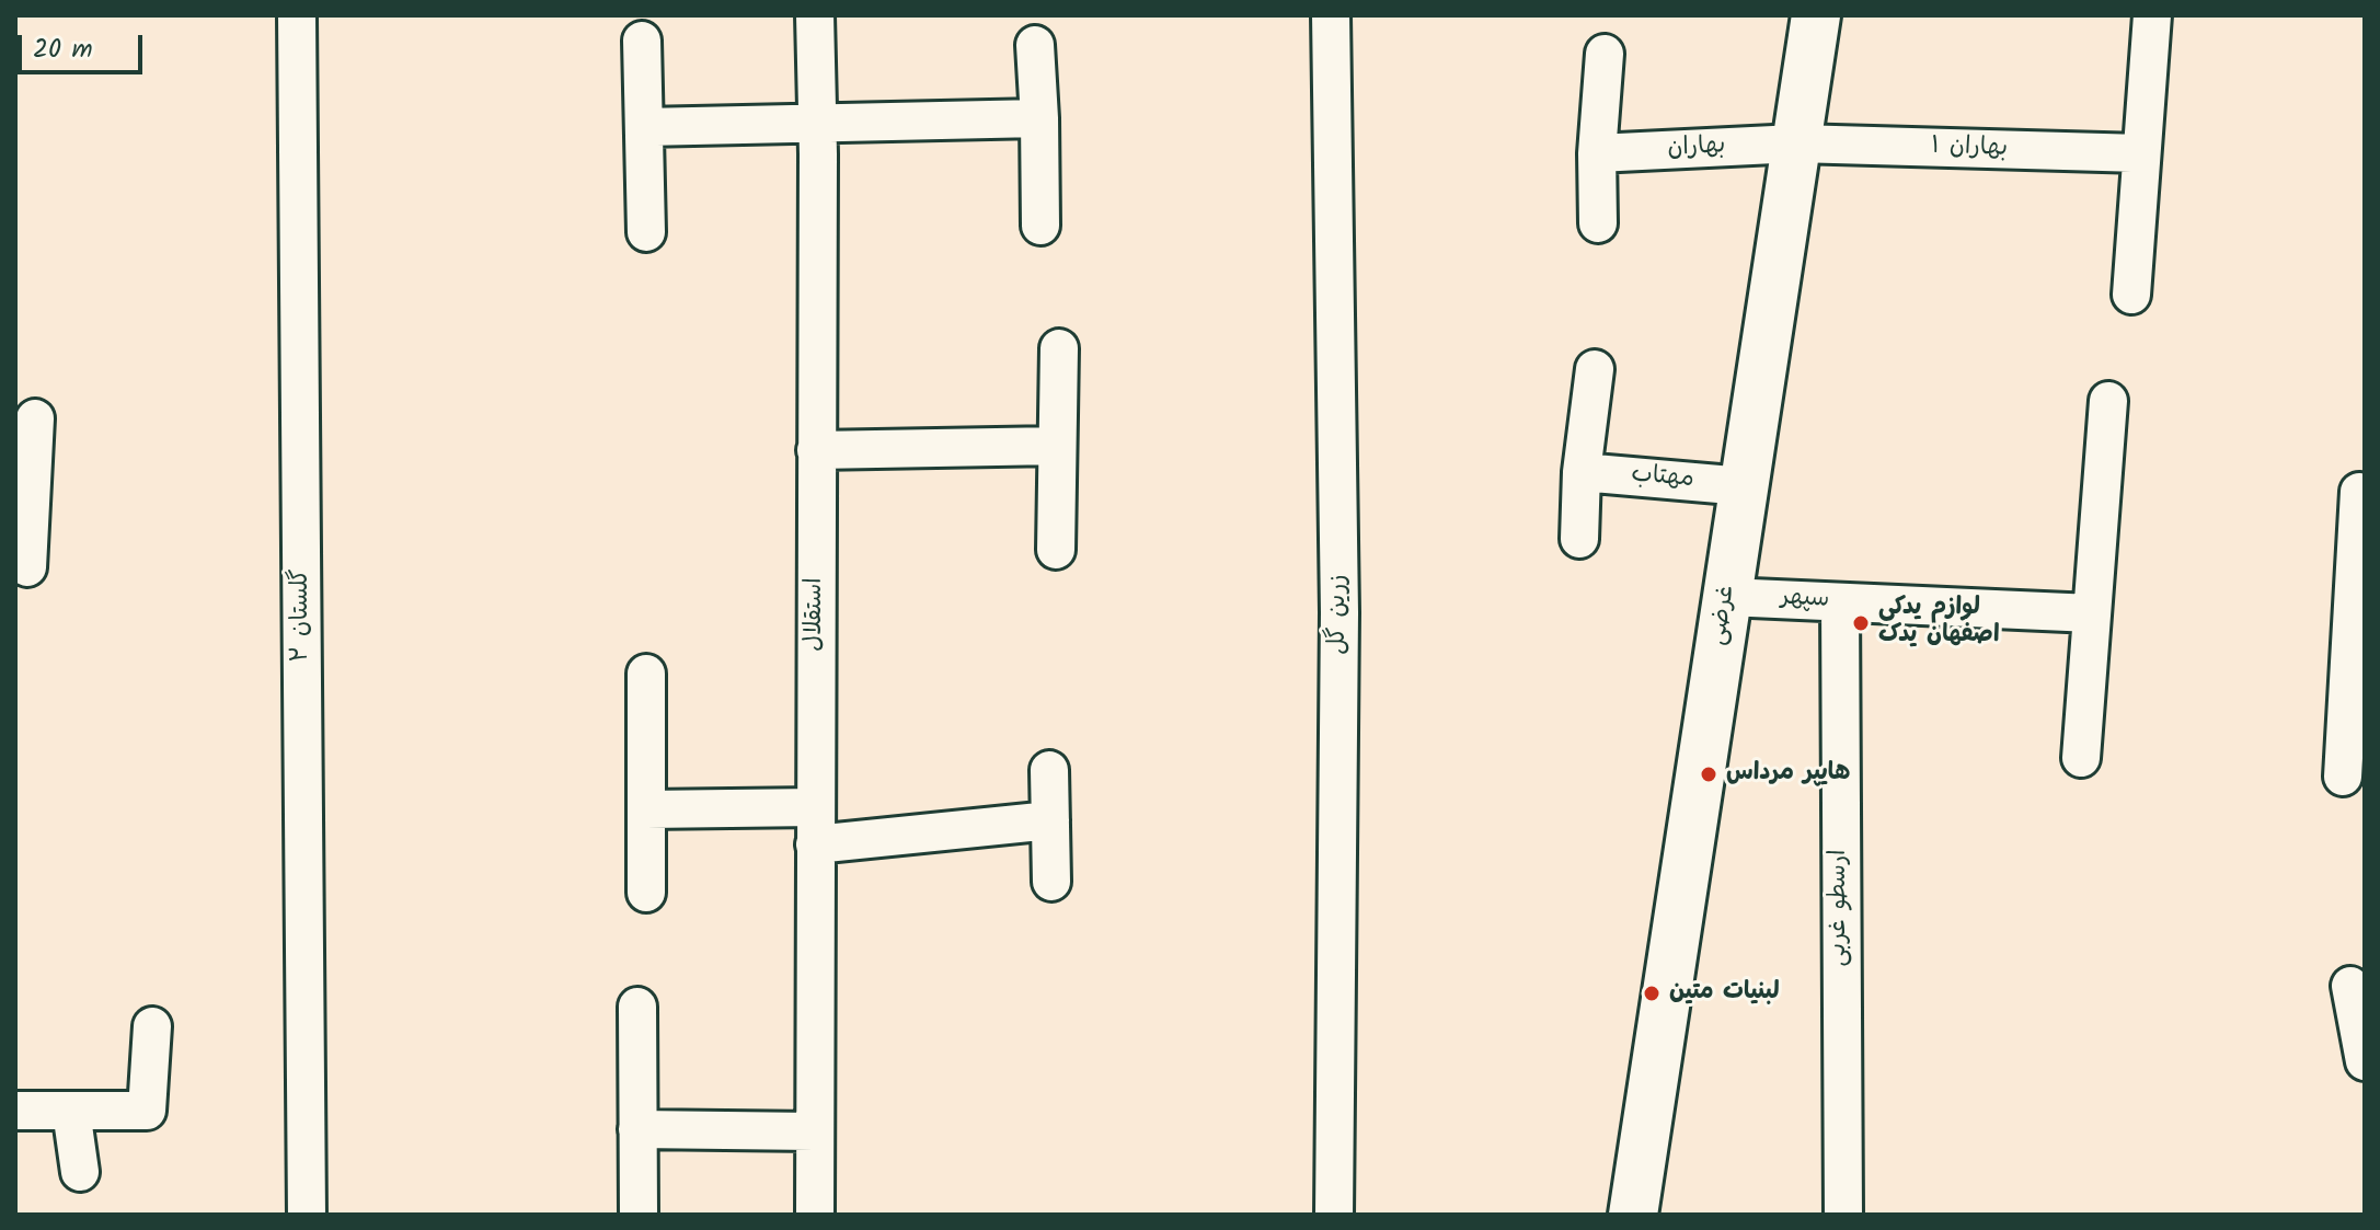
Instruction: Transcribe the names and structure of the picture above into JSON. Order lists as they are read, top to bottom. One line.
{"streets":{"main road":["غرضی"],"street":["بهاران","بهاران ۱","مهتاب","سپهر","استقلال","زرین گل","گلستان ۲","ارسطو غربی"]},"crossings":[["بهاران","بهاران ۱"],["بهاران","غرضی"],["بهاران ۱","غرضی"],["مهتاب","غرضی"],["سپهر","غرضی"],["سپهر","ارسطو غربی"]],"places":["لوازم یدکی اصفهان یدک","هایپر مرداس","لبنیات متین"],"scale_bar":"20 m"}
